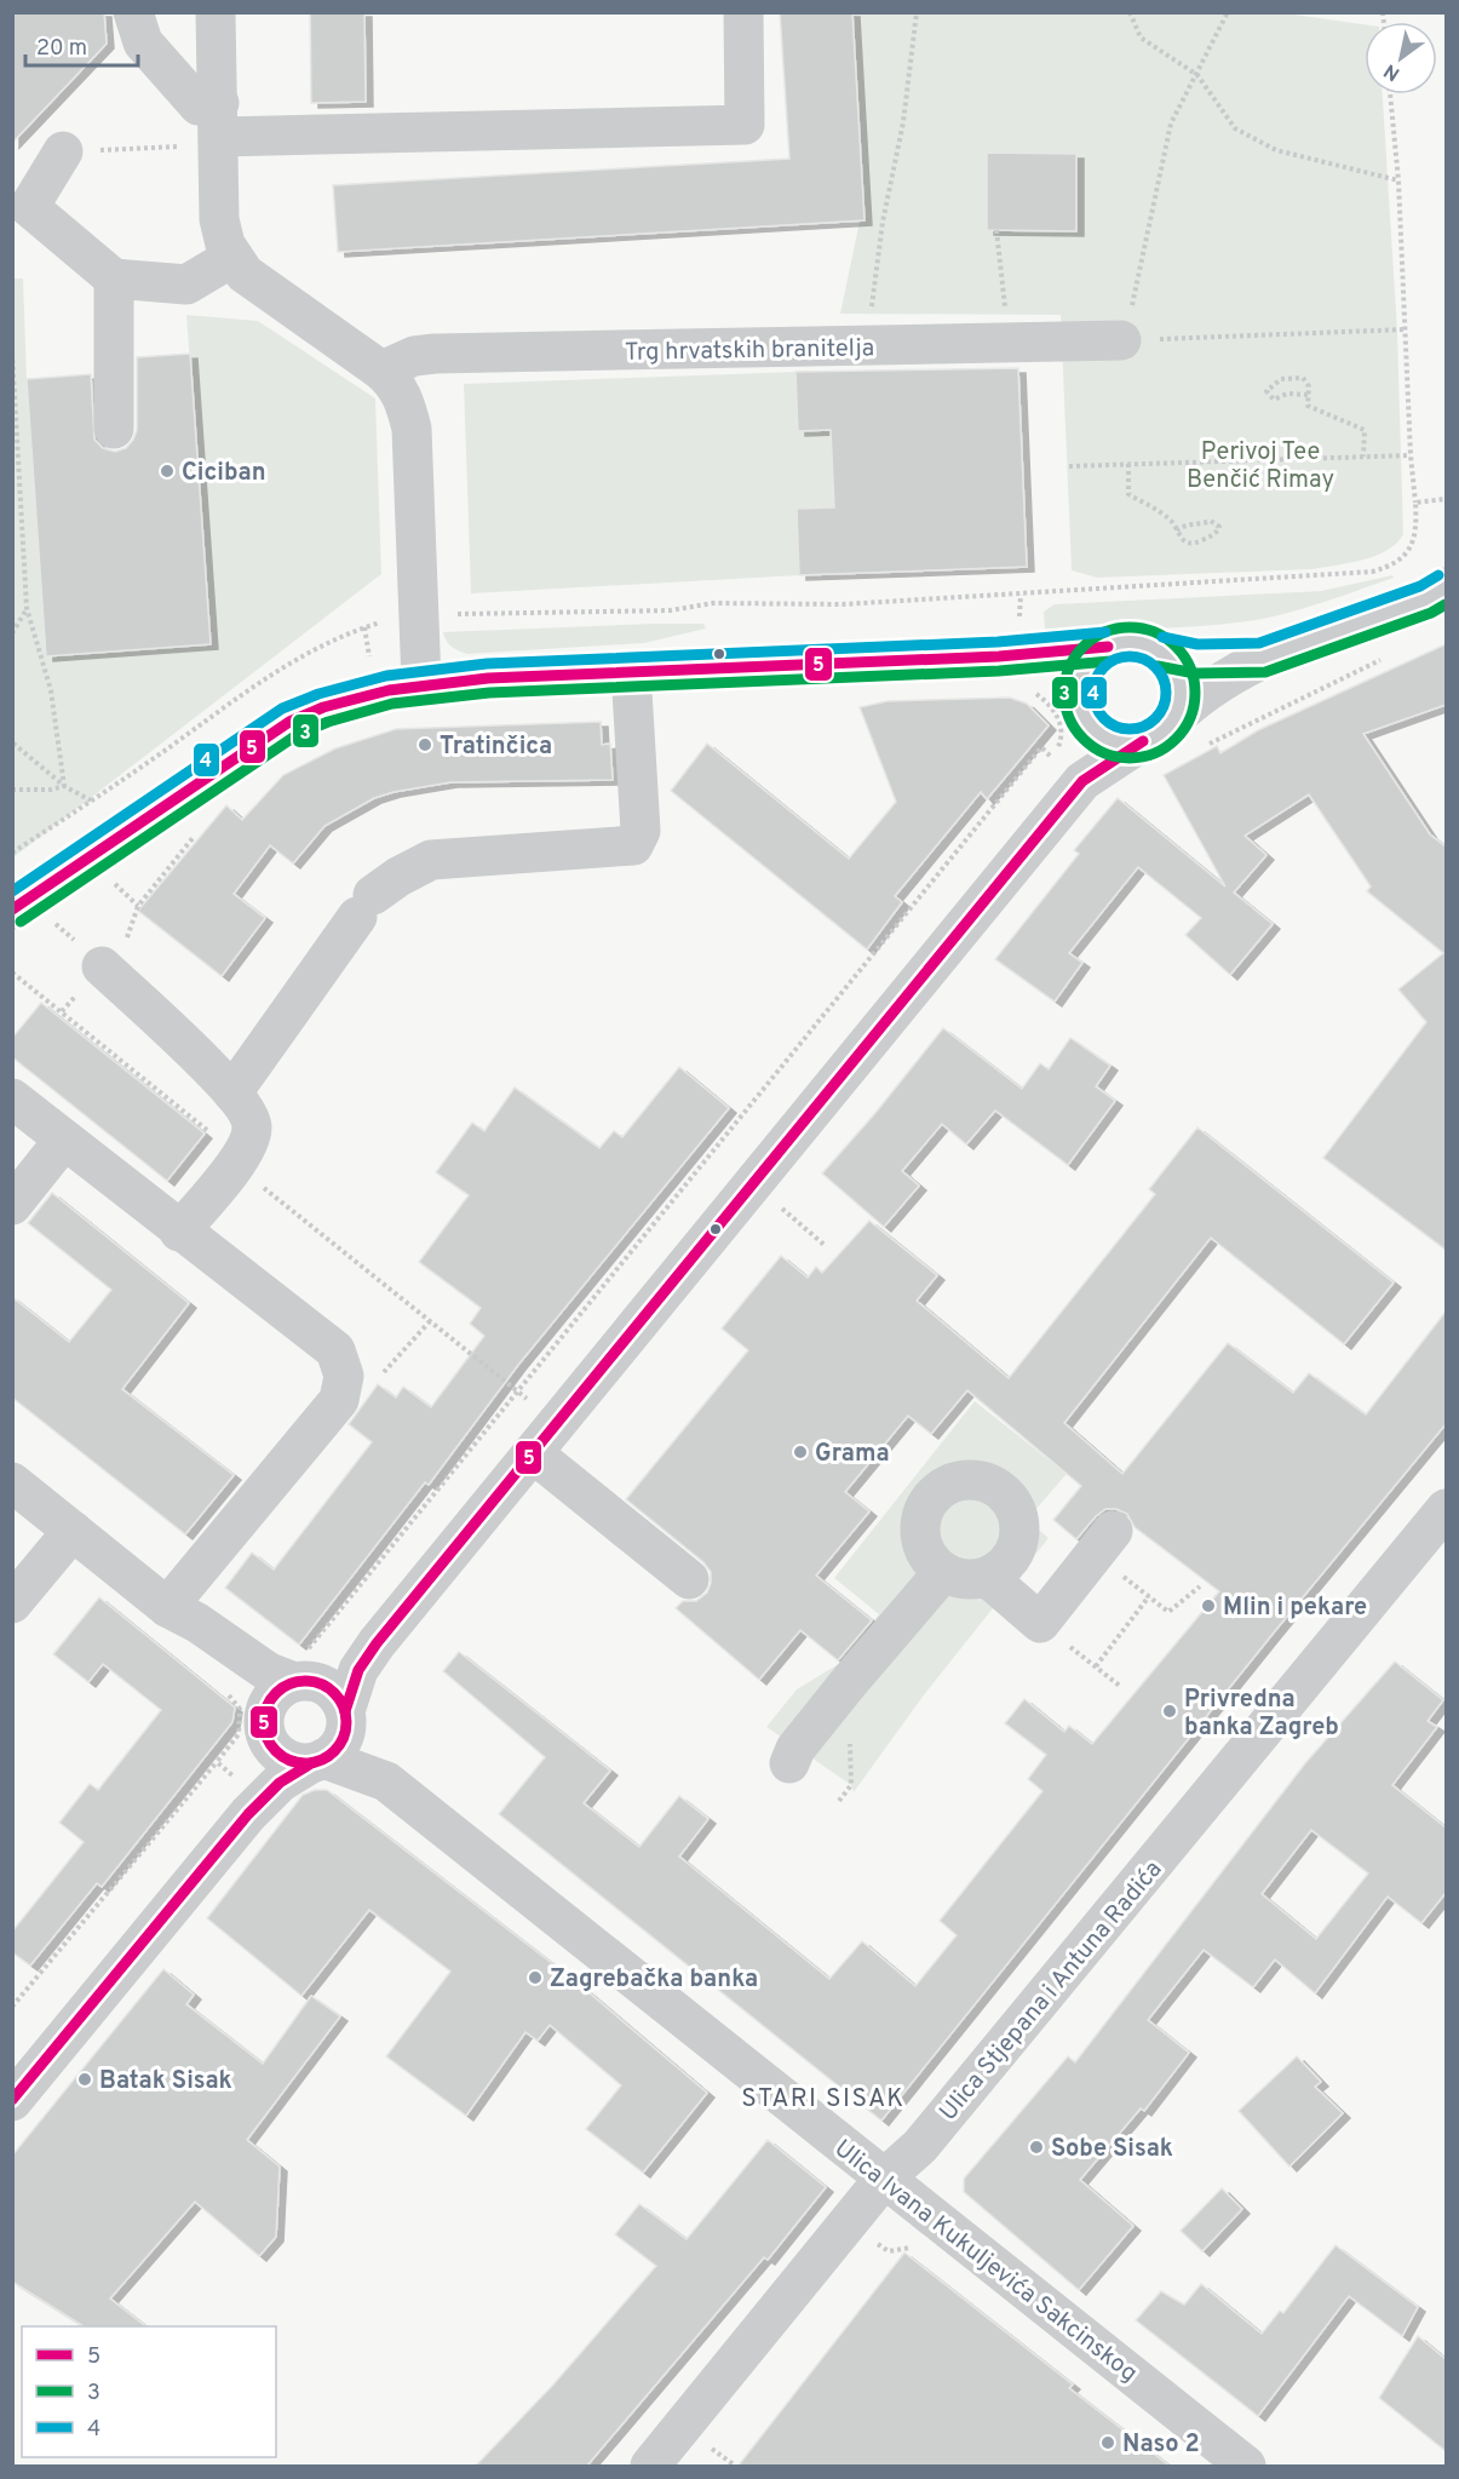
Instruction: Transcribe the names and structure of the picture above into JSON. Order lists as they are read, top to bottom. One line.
{"streets":{"street":["Trg hrvatskih branitelja","Ulica Stjepana i Antuna Radića","Ulica Ivana Kukuljevića Sakcinskog"]},"crossings":[["Ulica Stjepana i Antuna Radića","Ulica Ivana Kukuljevića Sakcinskog"]],"districts":["STARI SISAK"],"parks":["Perivoj Tee Benčić Rimay"],"places":["Ciciban","Tratinčica","Grama","Mlin i pekare","Privredna banka Zagreb","Zagrebačka banka","Batak Sisak","Sobe Sisak","Naso 2"],"lines":["transit line 4","transit line 3","transit line 5"],"legend":["5","3","4"],"scale_bar":"20 m","north":"bottom left"}
